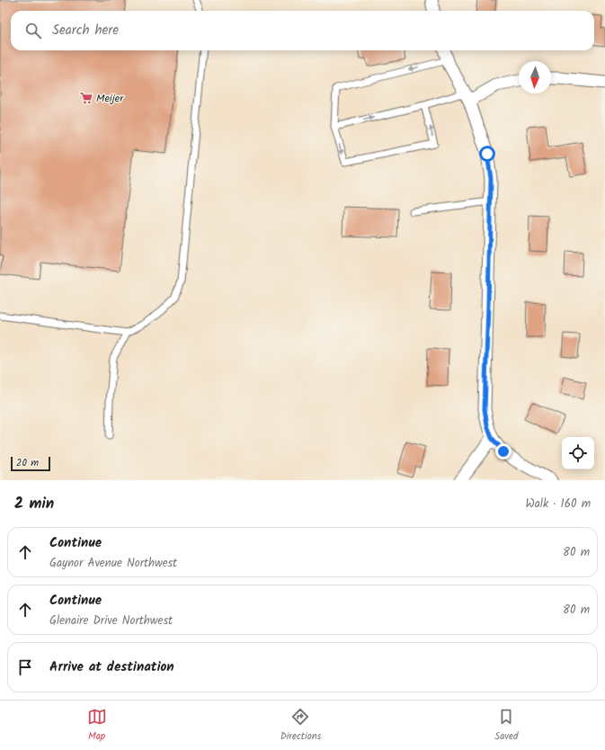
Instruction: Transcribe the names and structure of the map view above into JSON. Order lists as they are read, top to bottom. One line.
{"places":{"supermarket":["Meijer"]},"scale_bar":"20 m","north":"bottom","page":{"search":"Search here","scale":"20 m","heading":["2 min","Walk · 160 m"],"list":[["Continue","Gaynor Avenue Northwest","80 m"],["Continue","Glenaire Drive Northwest","80 m"],"Arrive at destination"],"nav":["Map","Directions","Saved"]}}
